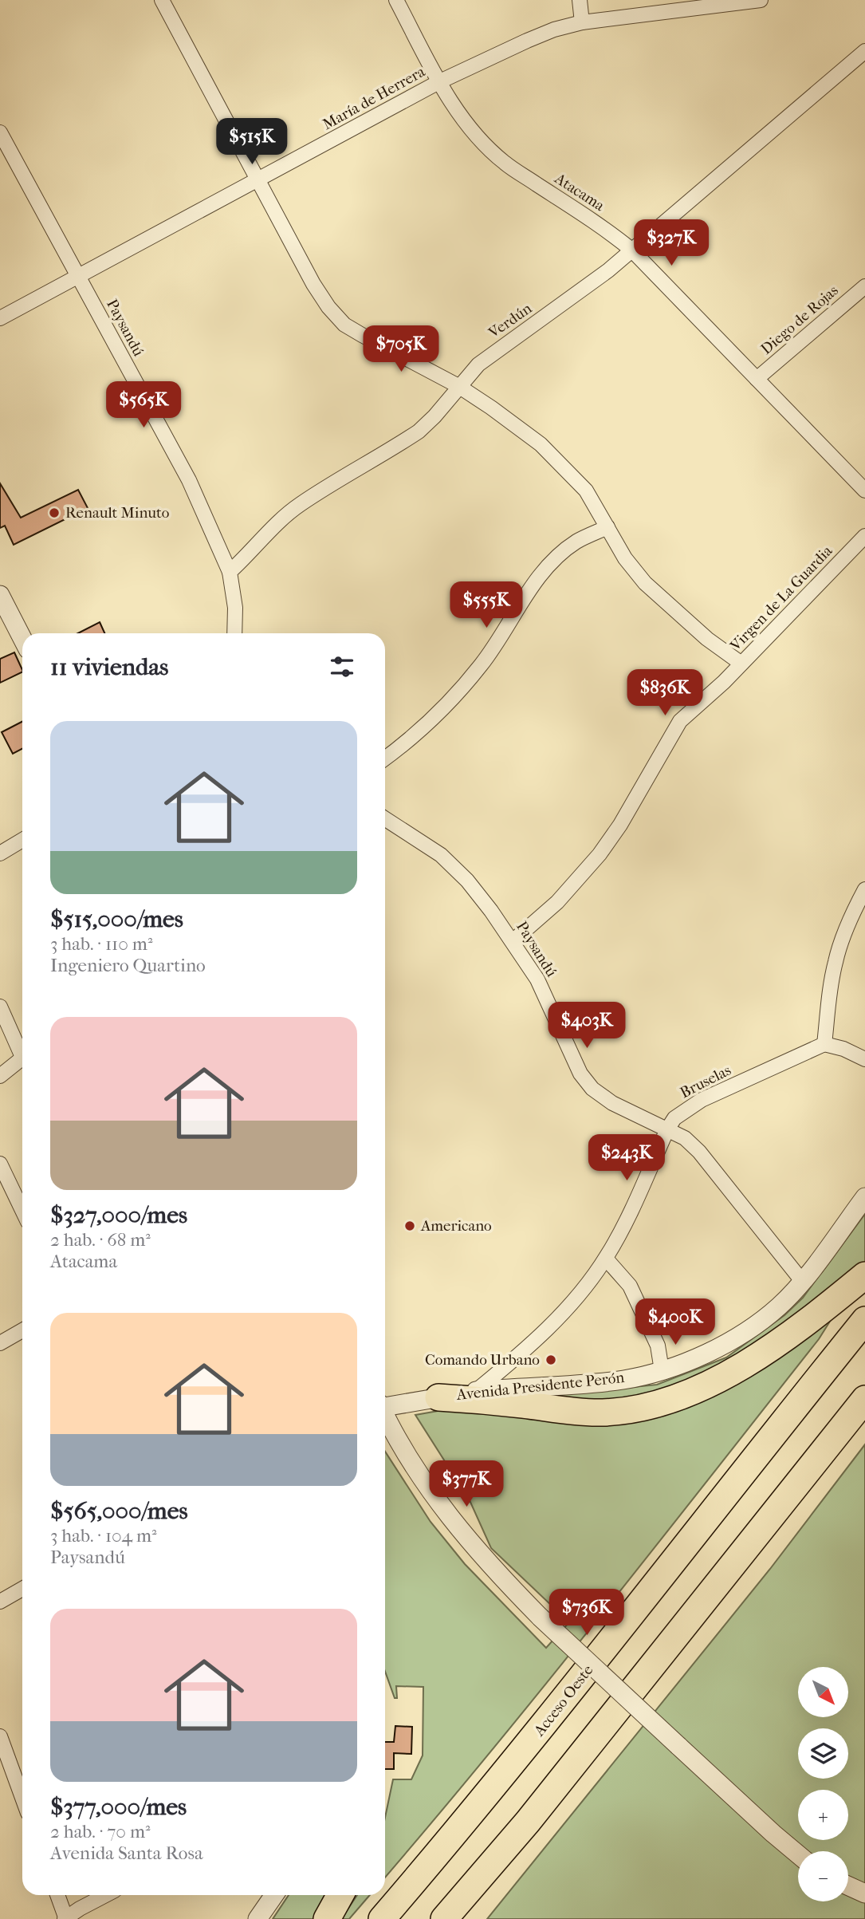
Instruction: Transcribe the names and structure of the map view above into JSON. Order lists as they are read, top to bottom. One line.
{"streets":{"highway":["Acceso Oeste"],"street":["María de Herrera","Atacama","Diego de Rojas","Verdún","Paysandú","Virgen de La Guardia","Bruselas","Avenida Presidente Perón"]},"crossings":[["María de Herrera","Atacama"],["María de Herrera","Paysandú"],["Atacama","Diego de Rojas"],["Atacama","Verdún"],["Verdún","Paysandú"],["Paysandú","Virgen de La Guardia"],["Paysandú","Bruselas"],["Paysandú","Avenida Presidente Perón"],["Bruselas","Avenida Presidente Perón"]],"places":["Renault Minuto","Americano","Comando Urbano"],"north":"bottom right","page":{"price":["$515K","$327K","$705K","$565K","$555K","$836K","$403K","$243K","$400K","$377K","$736K"],"heading":"11 viviendas","list":[{"name":"$515,000/mes","note":"3 hab. · 110 m² · Ingeniero Quartino"},{"name":"$327,000/mes","note":"2 hab. · 68 m² · Atacama"},{"name":"$565,000/mes","note":"3 hab. · 104 m² · Paysandú"},{"name":"$377,000/mes","note":"2 hab. · 70 m² · Avenida Santa Rosa"}],"map_buttons":["+","−"]}}
